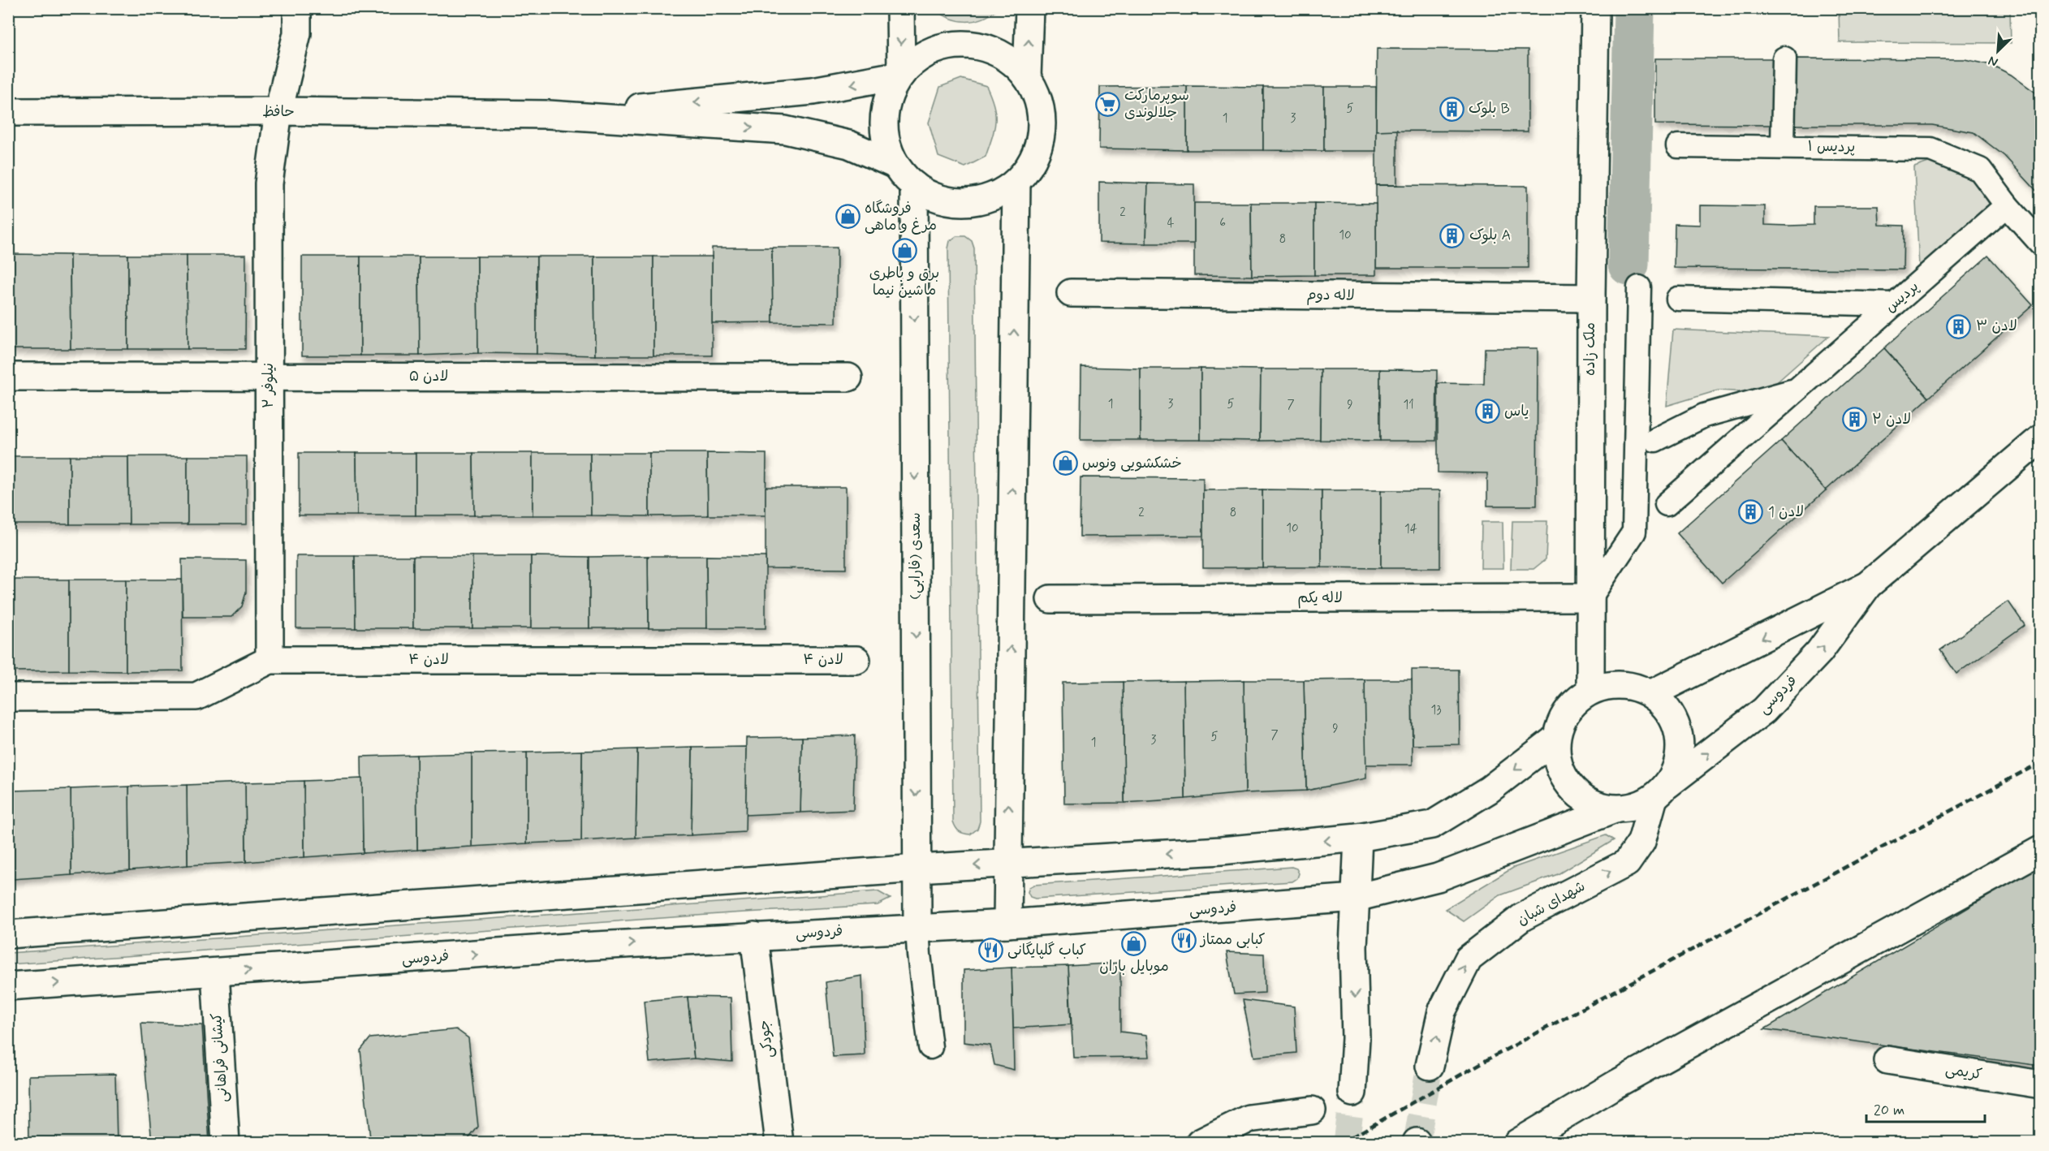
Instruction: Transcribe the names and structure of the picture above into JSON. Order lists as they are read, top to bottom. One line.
{"streets":{"street":["حافظ","لاله دوم","ملک زاده","لادن ۵","نیلوفر ۲","سعدی (فارابی)","لاله یکم","لادن ۴","فردوسی","شهدای شبان","جودکی","کیشانی فراهانی","کریمی"],"lane":["پردیس ۱","پردیس"]},"crossings":[["حافظ","نیلوفر ۲"],["پردیس ۱","پردیس"],["لاله دوم","ملک زاده"],["ملک زاده","لاله یکم"],["ملک زاده","فردوسی"],["ملک زاده","شهدای شبان"],["لادن ۵","نیلوفر ۲"],["نیلوفر ۲","لادن ۴"],["سعدی (فارابی)","فردوسی"],["فردوسی","شهدای شبان"],["فردوسی","جودکی"],["فردوسی","کیشانی فراهانی"]],"places":{"supermarket":["سوپرمارکت جلالوندی"],"building":["بلوک B","بلوک A","لادن ۳","یاس","لادن ۲","لادن 1"],"shop":["فروشگاه مرغ و ماهی","برق و باطری ماشین نیما","خشکشویی ونوس","موبایل باران"],"restaurant":["کبابی ممتاز","کباب گلپایگانی"]},"house_numbers":["5","1","3","2","4","6","10","8","1","3","5","7","9","11","2","8","10","14","13","9","7","5","3","1"],"scale_bar":"20 m","north":"bottom left"}
